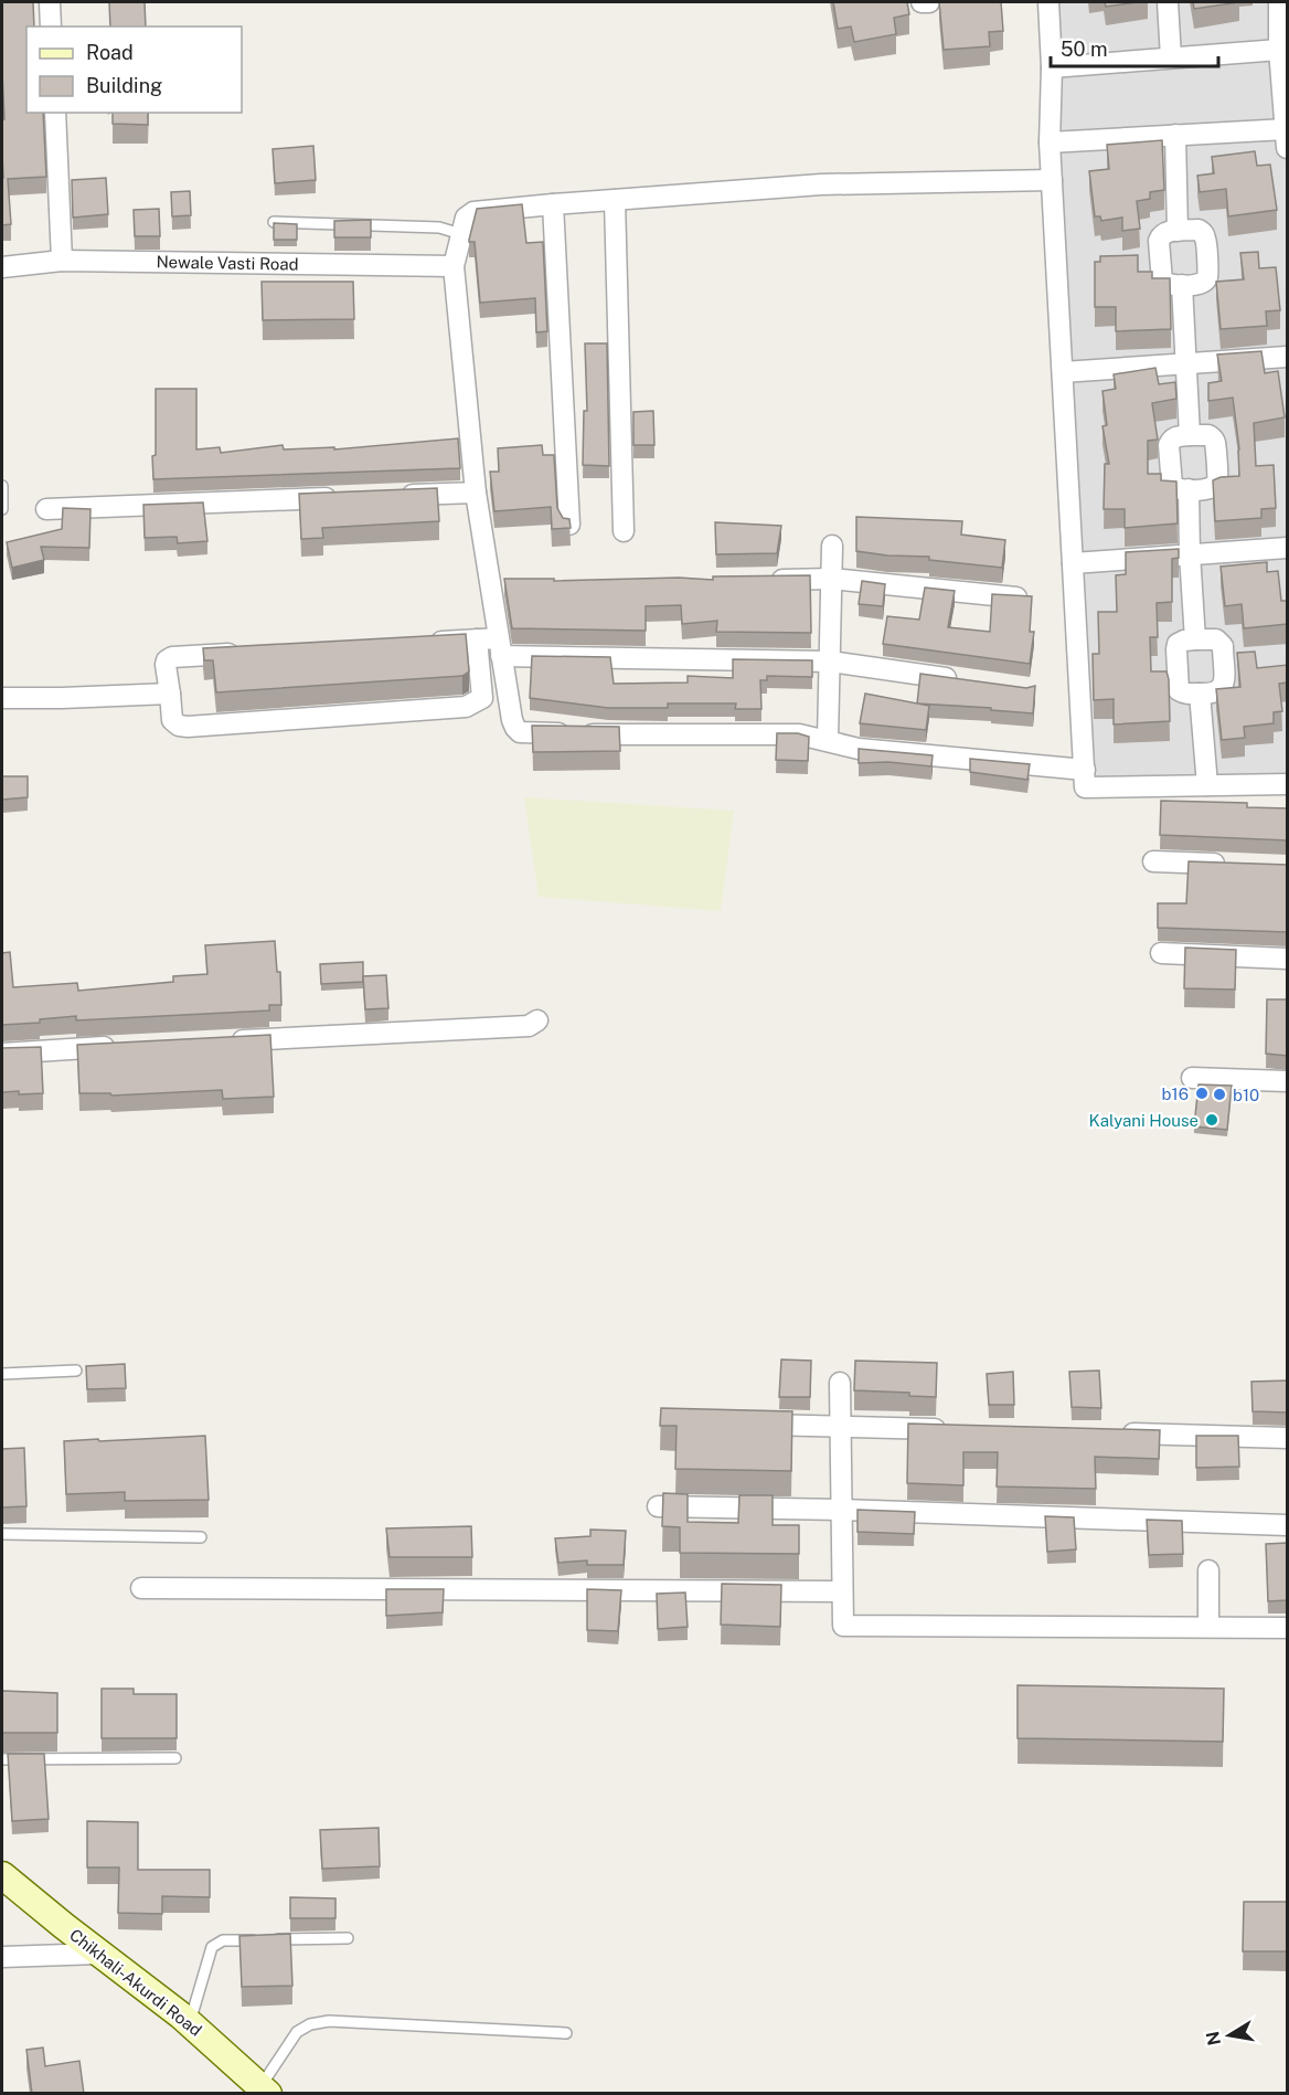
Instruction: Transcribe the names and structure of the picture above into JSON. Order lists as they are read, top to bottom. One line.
{"streets":{"main road":["Chikhali-Akurdi Road"],"street":["Newale Vasti Road"]},"places":["b16","b10","Kalyani House"],"legend":["Road","Building"],"scale_bar":"50 m","north":"left"}
